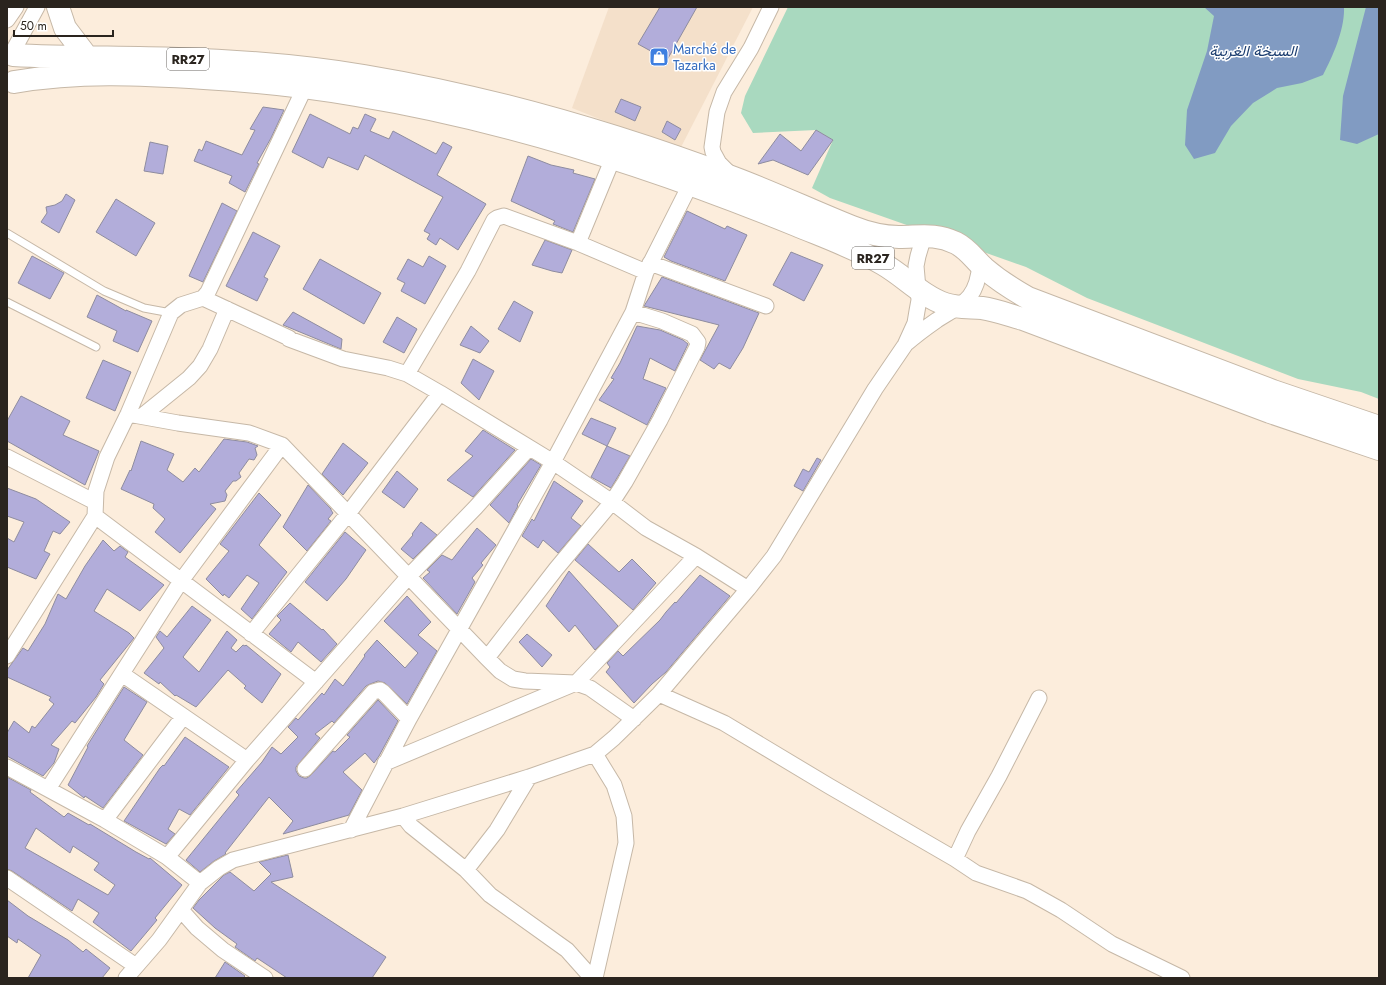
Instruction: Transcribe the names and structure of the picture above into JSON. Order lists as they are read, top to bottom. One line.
{"streets":{"highway":["RR27"]},"water":["السبخة الغربية"],"places":{"shop":["Marché de Tazarka"]},"scale_bar":"50 m"}
